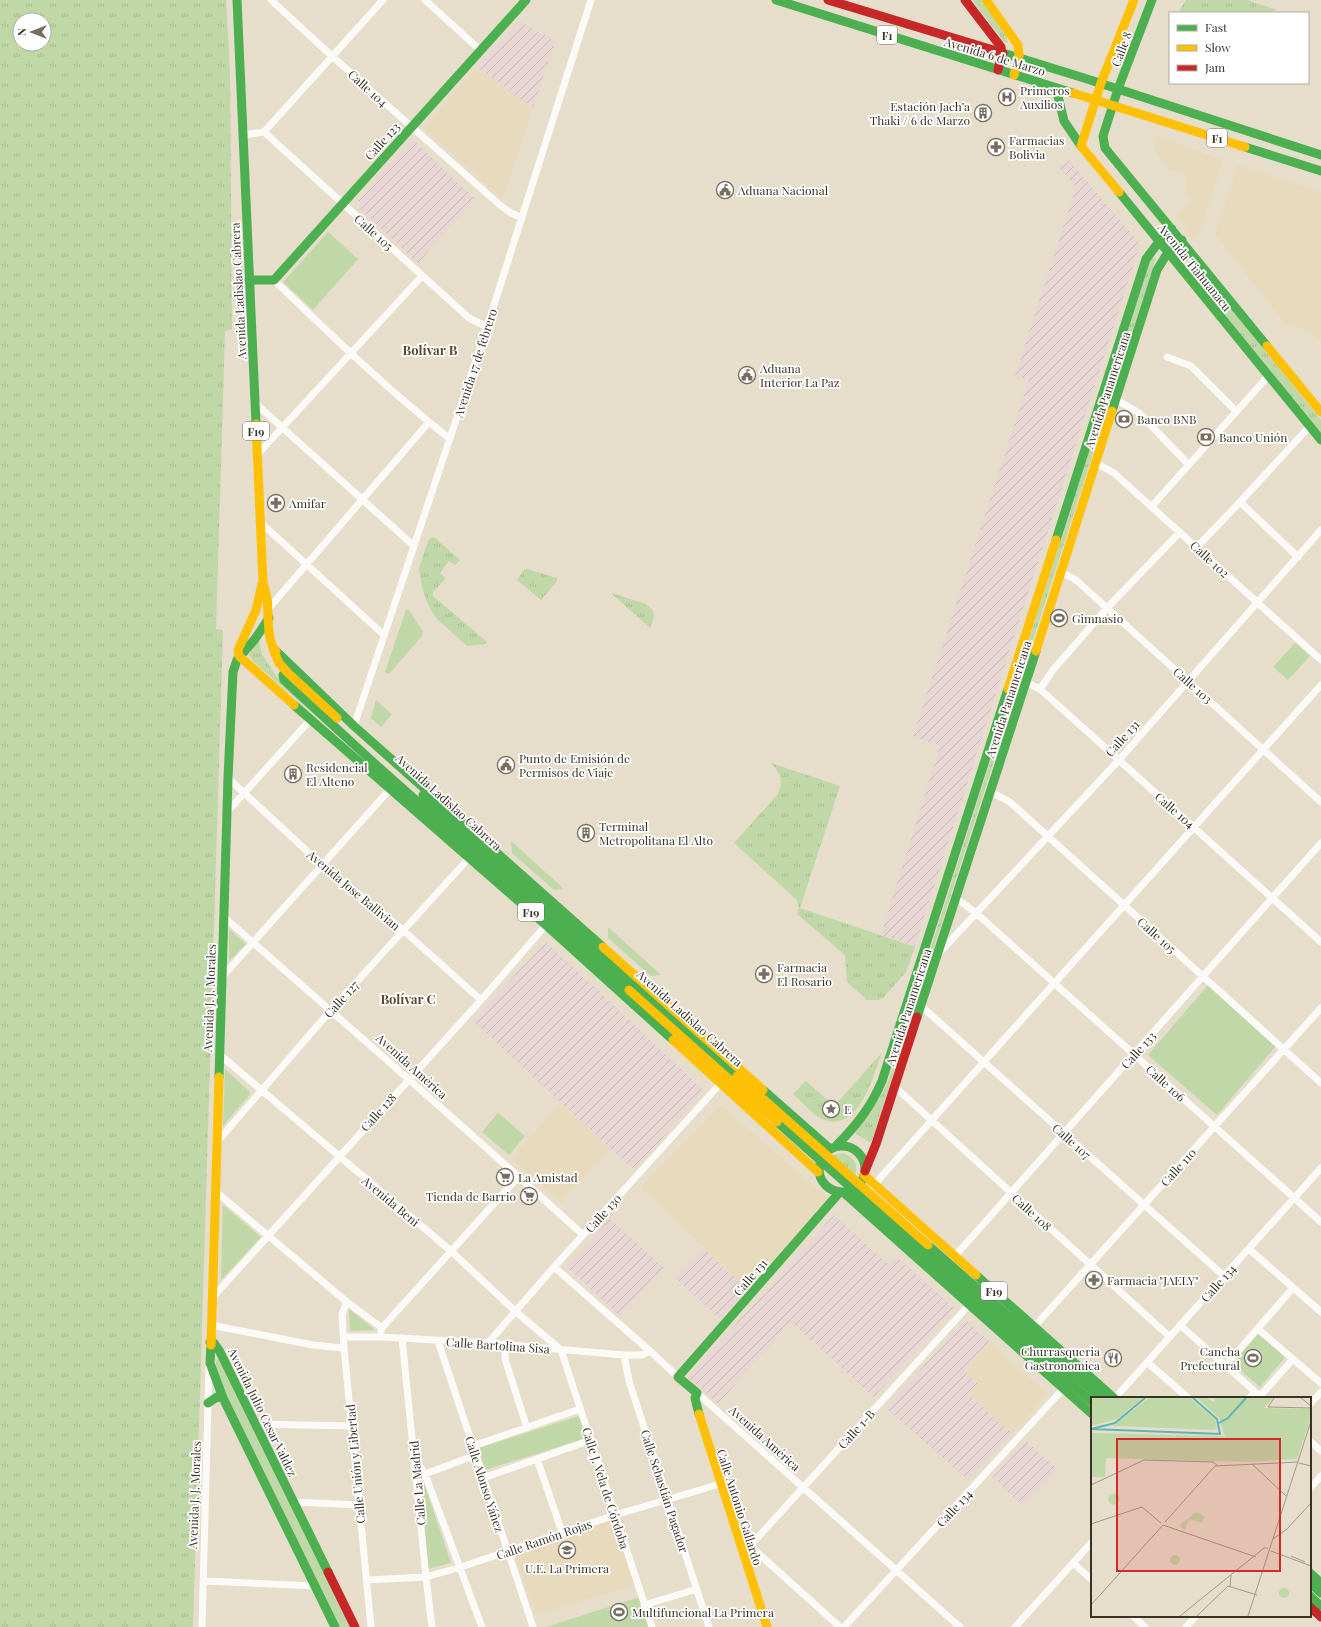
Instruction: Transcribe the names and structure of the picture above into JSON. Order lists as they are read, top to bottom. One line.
{"streets":{"main road":["F1","Calle 8","Avenida 6 de Marzo","Calle 123","Avenida Tiahuanacu","Avenida Ladislao Cabrera","Avenida Panamericana","F19","Calle 131","Avenida J. J. Morales","Avenida América","Avenida Julio Cesar Valdez","Calle Antonio Gallardo"],"street":["Calle 104","Calle 105","Avenida 17 de febrero","Calle 102","Calle 103","Avenida Jose Ballivian","Calle 127","Calle 133","Calle 106","Calle 128","Calle 107","Calle 110","Avenida Beni","Calle 108","Calle 130","Calle 134","Calle Bartolina Sisa","Calle 1-B","Calle Unión y Libertad","Calle La Madrid","Calle Alonso Yáñez","Calle J. Vela de Córdoba","Calle Sebastián Pagador","Calle Ramón Rojas"]},"crossings":[["Calle 8","Avenida 6 de Marzo"],["Calle 8","Avenida Tiahuanacu"],["Avenida 6 de Marzo","Avenida Tiahuanacu"],["Calle 104","Calle 123"],["Calle 104","Avenida 17 de febrero"],["Calle 104","Avenida Panamericana"],["Calle 104","Calle 131"],["Calle 104","Calle 133"],["Calle 123","Calle 105"],["Calle 105","Avenida 17 de febrero"],["Calle 105","Avenida Panamericana"],["Calle 105","Calle 131"],["Calle 105","Calle 133"],["Calle 105","Calle 110"],["Avenida Tiahuanacu","Avenida Panamericana"],["Avenida Ladislao Cabrera","Avenida 17 de febrero"],["Avenida Ladislao Cabrera","Avenida Panamericana"],["Avenida Ladislao Cabrera","F19"],["Avenida Ladislao Cabrera","Calle 131"],["Avenida Ladislao Cabrera","Avenida J. J. Morales"],["Avenida Ladislao Cabrera","Calle 133"],["Avenida Ladislao Cabrera","Calle 110"],["Avenida Ladislao Cabrera","Calle 134"],["Avenida Ladislao Cabrera","Calle 1-B"],["Avenida Panamericana","F19"],["Avenida Panamericana","Calle 102"],["Avenida Panamericana","Calle 103"],["Avenida Panamericana","Calle 131"],["Avenida Panamericana","Calle 106"],["Avenida Panamericana","Calle 107"],["Avenida Panamericana","Calle 108"],["F19","Calle 131"],["F19","Avenida J. J. Morales"],["F19","Calle 127"],["F19","Calle 128"],["F19","Calle 130"],["Calle 102","Calle 131"],["Calle 103","Calle 131"],["Calle 131","Avenida América"],["Calle 131","Calle 106"],["Avenida Jose Ballivian","Avenida J. J. Morales"],["Avenida Jose Ballivian","Calle 127"],["Avenida Jose Ballivian","Calle 128"],["Avenida J. J. Morales","Calle 127"],["Avenida J. J. Morales","Avenida América"],["Avenida J. J. Morales","Calle 128"],["Avenida J. J. Morales","Avenida Beni"],["Avenida J. J. Morales","Avenida Julio Cesar Valdez"],["Calle 127","Avenida América"],["Calle 127","Avenida Beni"],["Calle 133","Calle 106"],["Calle 133","Calle 107"],["Calle 133","Calle 108"],["Avenida América","Calle 128"],["Avenida América","Calle 130"],["Avenida América","Calle 134"],["Avenida América","Calle Bartolina Sisa"],["Avenida América","Calle 1-B"],["Avenida América","Calle Antonio Gallardo"],["Calle 106","Calle 110"],["Calle 106","Calle 134"],["Calle 128","Avenida Beni"],["Calle 107","Calle 110"],["Calle 107","Calle 134"],["Calle 110","Calle 108"],["Avenida Beni","Calle 130"],["Avenida Beni","Calle Bartolina Sisa"],["Avenida Beni","Calle J. Vela de Córdoba"],["Calle 108","Calle 134"],["Calle 130","Calle Bartolina Sisa"],["Calle Bartolina Sisa","Calle Unión y Libertad"],["Calle Bartolina Sisa","Calle La Madrid"],["Calle Bartolina Sisa","Calle Alonso Yáñez"],["Calle Bartolina Sisa","Calle J. Vela de Córdoba"],["Calle Bartolina Sisa","Calle Sebastián Pagador"],["Calle 1-B","Calle Antonio Gallardo"],["Calle Unión y Libertad","Calle Ramón Rojas"],["Calle La Madrid","Calle Ramón Rojas"],["Calle Alonso Yáñez","Calle Ramón Rojas"],["Calle J. Vela de Córdoba","Calle Ramón Rojas"],["Calle Sebastián Pagador","Calle Ramón Rojas"],["Calle Antonio Gallardo","Calle Ramón Rojas"]],"districts":["Bolívar B","Bolívar C"],"places":{"hospital":["Primeros Auxilios"],"building":["Estación Jach’a Thaki / 6 de Marzo","Residencial El Alteno","Terminal Metropolitana El Alto"],"pharmacy":["Farmacias Bolivia","Amifar","Farmacia El Rosario","Farmacia \"JAELY\""],"public building":["Aduana Nacional","Aduana Interior La Paz","Punto de Emisión de Permisos de Viaje"],"bank":["Banco BNB","Banco Unión"],"sports":["Gimnasio","Cancha Prefectural","Multifuncional La Primera"],"place":["E"],"supermarket":["La Amistad","Tienda de Barrio"],"restaurant":["Churrasqueria Gastronomica"],"school or university":["U.E. La Primera"]},"legend":["Fast","Slow","Jam"],"north":"left"}
